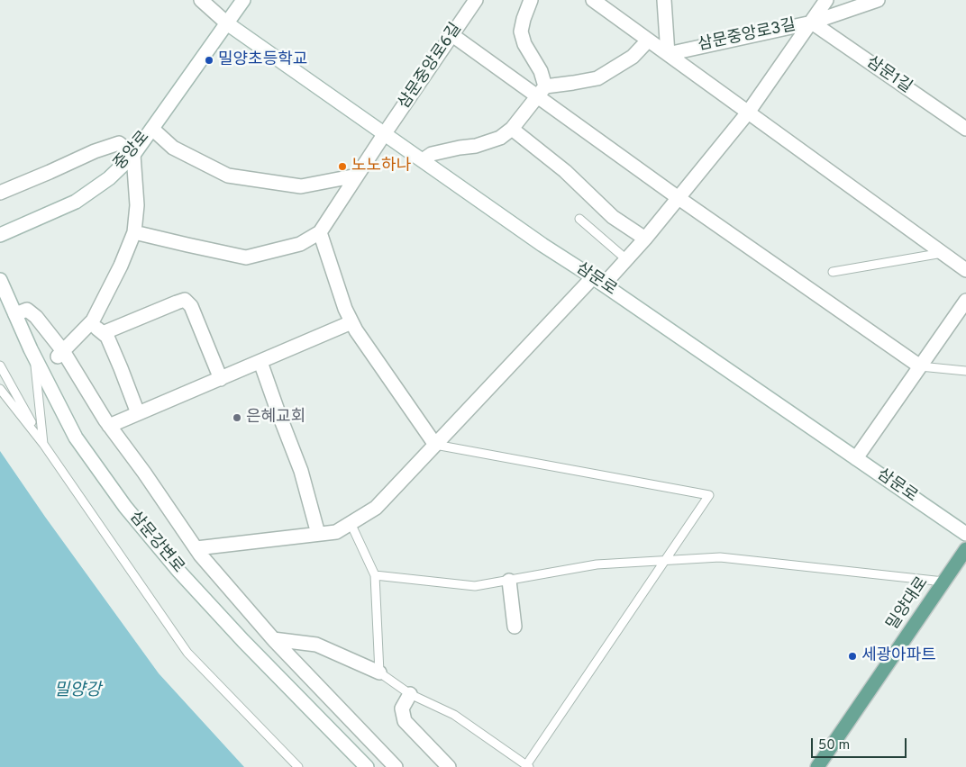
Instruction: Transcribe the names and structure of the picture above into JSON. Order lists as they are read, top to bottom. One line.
{"streets":{"main road":["밀양대로"],"street":["삼문중앙로3길","삼문중앙로6길","삼문1길","중앙로","삼문로","삼문강변로"]},"crossings":[["삼문중앙로3길","삼문1길"],["삼문중앙로6길","삼문로"],["중앙로","삼문로"]],"water":["밀양강"],"places":["밀양초등학교","노노하나","은혜교회","세광아파트"],"scale_bar":"50 m"}
